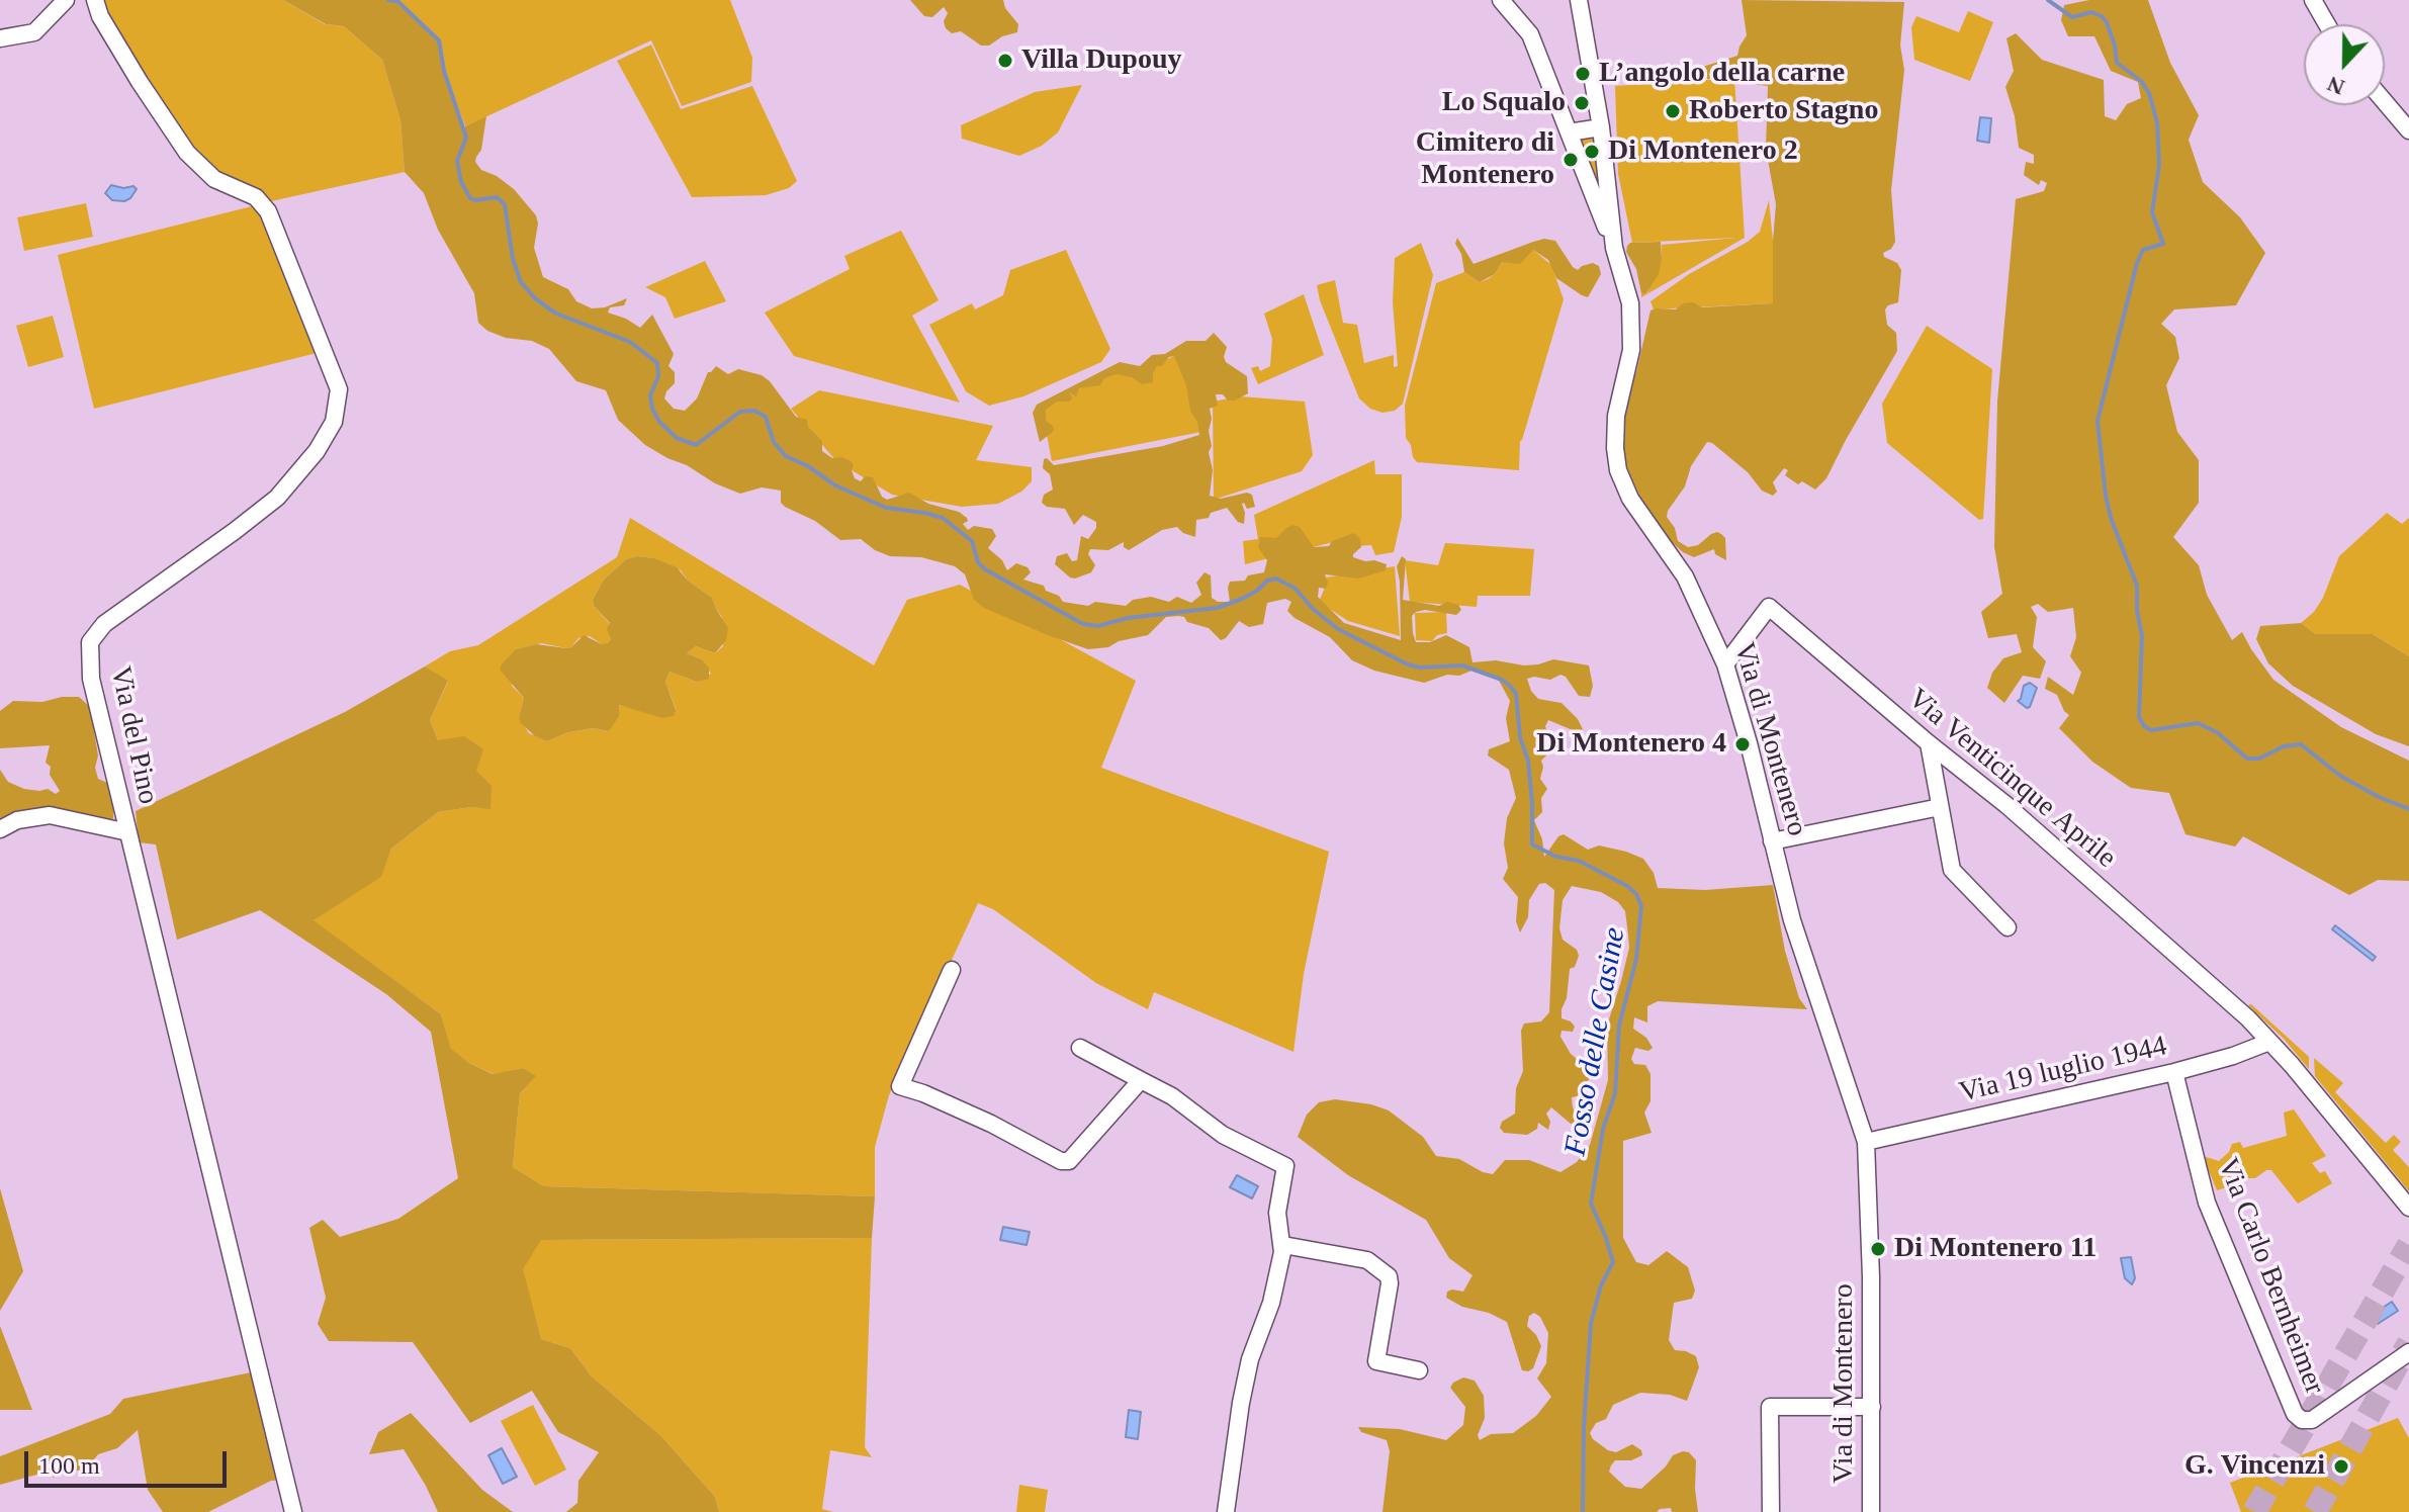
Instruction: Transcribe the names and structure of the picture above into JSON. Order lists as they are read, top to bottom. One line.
{"streets":{"street":["Via del Pino","Via di Montenero","Via Venticinque Aprile","Via 19 luglio 1944","Via Carlo Bernheimer"]},"crossings":[["Via di Montenero","Via Venticinque Aprile"],["Via di Montenero","Via 19 luglio 1944"],["Via Venticinque Aprile","Via 19 luglio 1944"],["Via 19 luglio 1944","Via Carlo Bernheimer"]],"water":["Fosso delle Casine"],"places":["Villa Dupouy","L’angolo della carne","Lo Squalo","Roberto Stagno","Di Montenero 2","Cimitero di Montenero","Di Montenero 4","Di Montenero 11","G. Vincenzi"],"scale_bar":"100 m","north":"bottom"}
